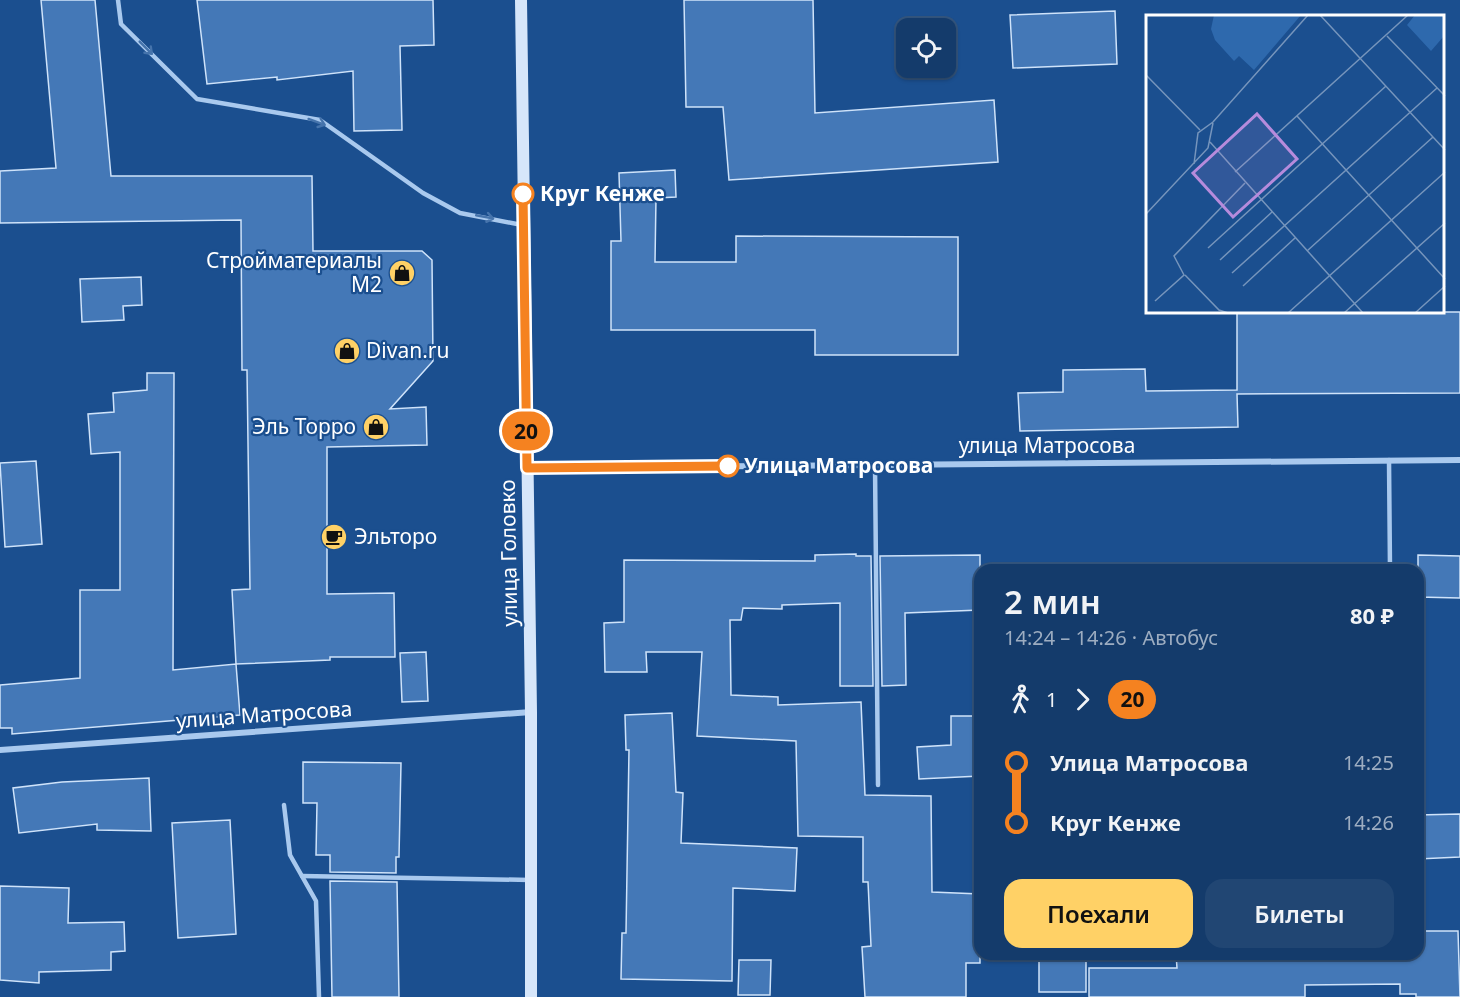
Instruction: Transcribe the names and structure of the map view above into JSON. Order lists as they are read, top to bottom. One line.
{"streets":{"street":["улица Матросова","улица Головко"]},"crossings":[["улица Матросова","улица Головко"]],"places":{"other":["Круг Кенже","Улица Матросова"],"shop":["Стройматериалы М2","Divan.ru","Эль Торро"],"cafe":["Эльторо"]},"lines":["bus line 20"],"page":{"on_map":"20","heading":["2 мин","14:24 – 14:26 · Автобус","80 ₽"],"legs":["1","20"],"list":[{"name":"Улица Матросова","value":"14:25"},{"name":"Круг Кенже","value":"14:26"}],"buttons":["Поехали","Билеты"]}}
